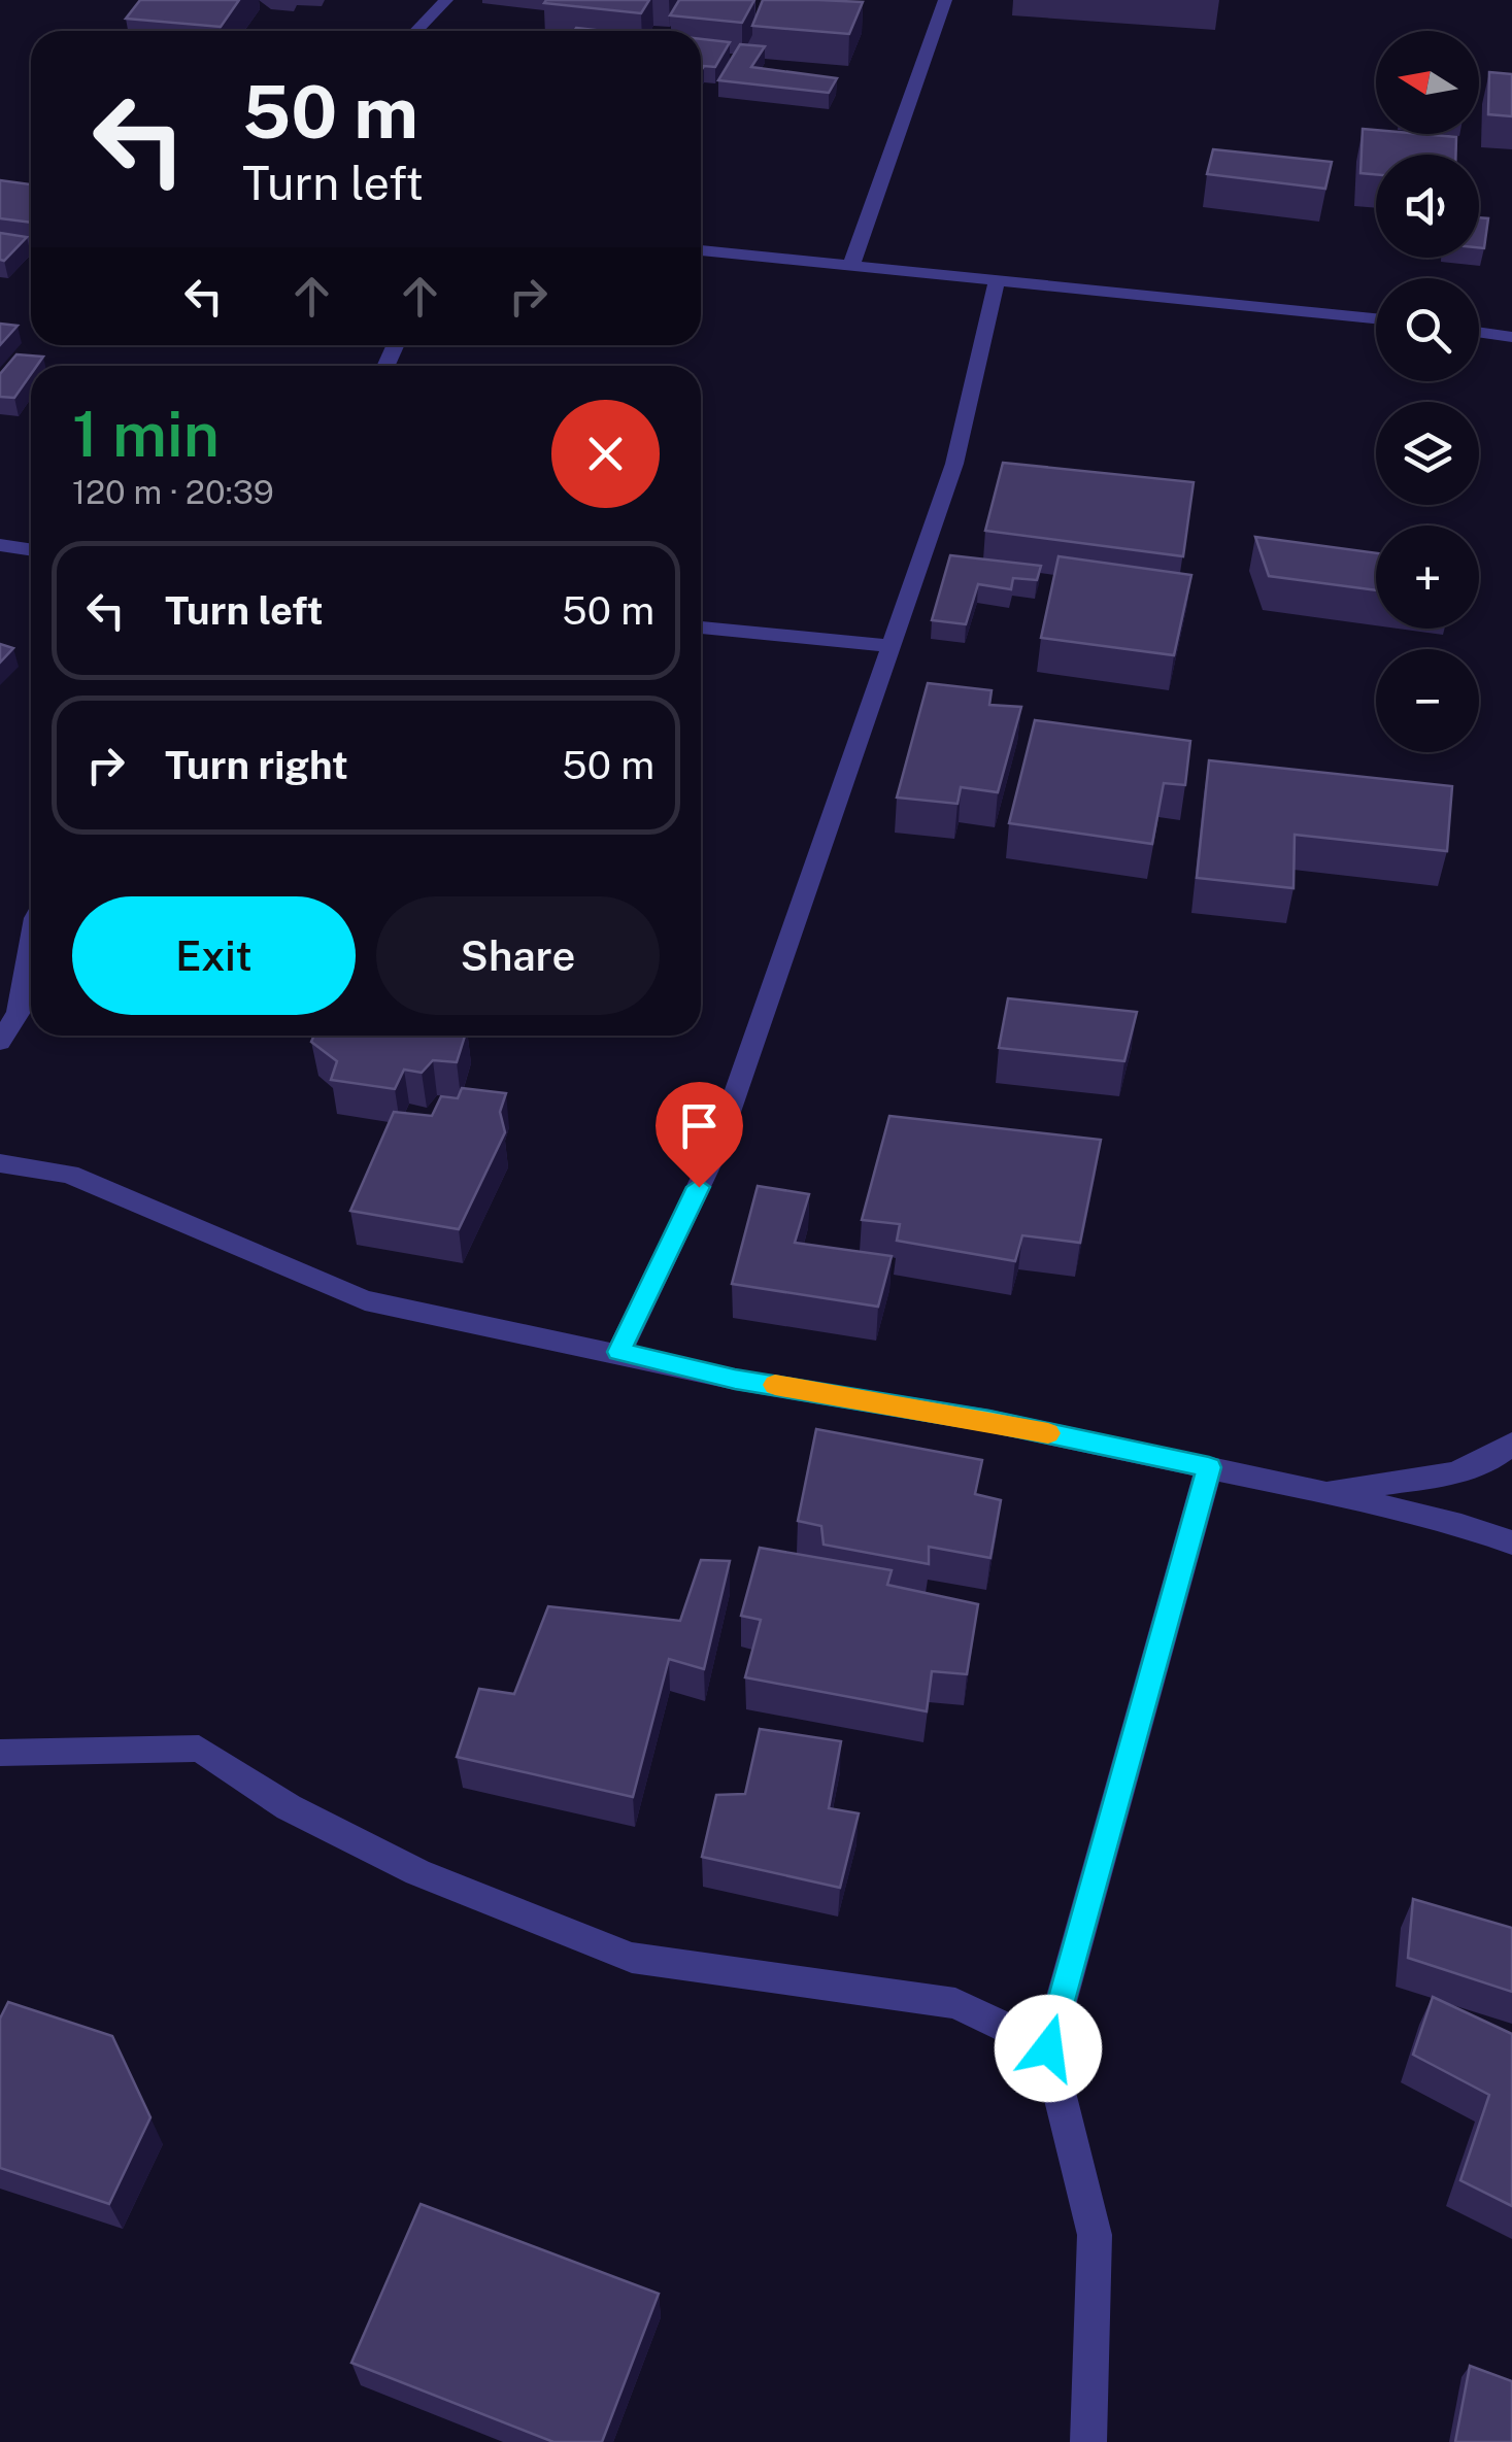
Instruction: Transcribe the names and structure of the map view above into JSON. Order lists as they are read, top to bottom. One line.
{"north":"left","page":{"map_buttons":["+","−"],"turn":["50 m","Turn left"],"heading":["1 min","120 m · 20:39"],"list":[{"name":"Turn left","value":"50 m"},{"name":"Turn right","value":"50 m"}],"buttons":["Exit","Share"]}}
